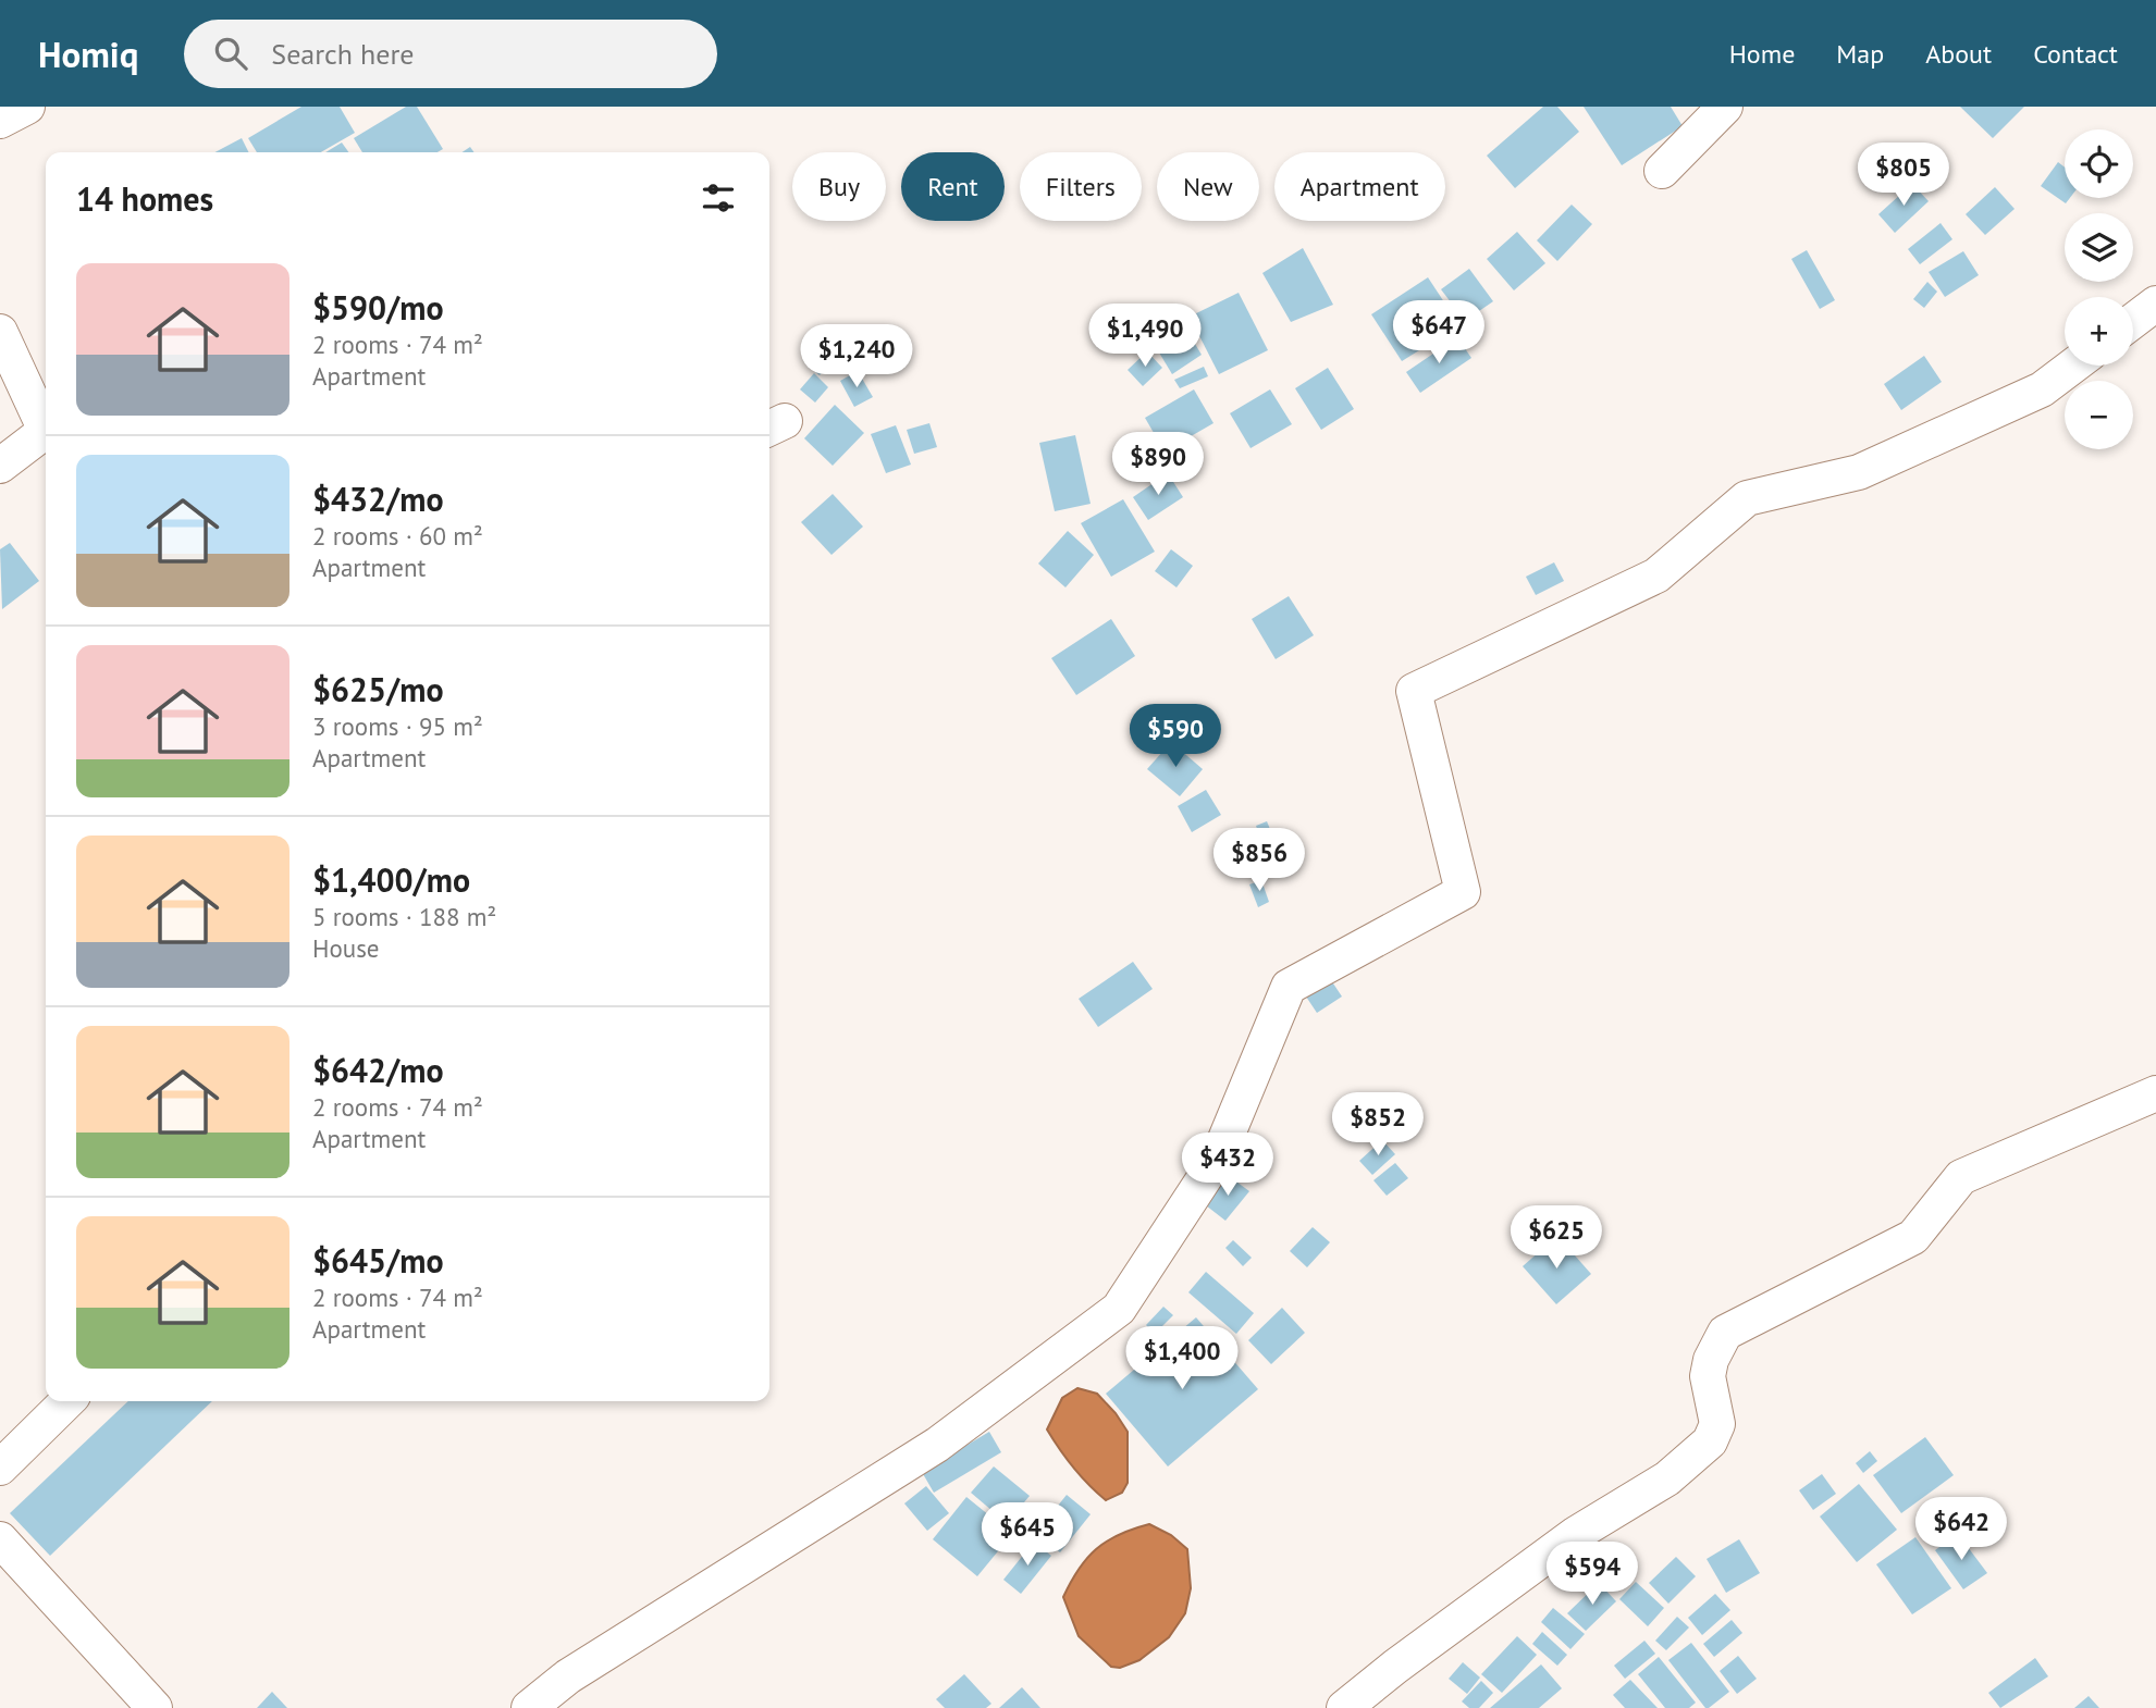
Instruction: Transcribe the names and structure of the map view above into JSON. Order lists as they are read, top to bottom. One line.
{"page":{"header":"Homiq","search":"Search here","nav":["Home","Map","About","Contact"],"map_buttons":["+","−"],"price":["$805","$647","$1,490","$1,240","$890","$590","$856","$852","$432","$625","$1,400","$642","$645","$594"],"chip":["Buy","Rent","Filters","New","Apartment"],"heading":"14 homes","list":[{"name":"$590/mo","note":"2 rooms · 74 m² · Apartment"},{"name":"$432/mo","note":"2 rooms · 60 m² · Apartment"},{"name":"$625/mo","note":"3 rooms · 95 m² · Apartment"},{"name":"$1,400/mo","note":"5 rooms · 188 m² · House"},{"name":"$642/mo","note":"2 rooms · 74 m² · Apartment"},{"name":"$645/mo","note":"2 rooms · 74 m² · Apartment"}]}}
